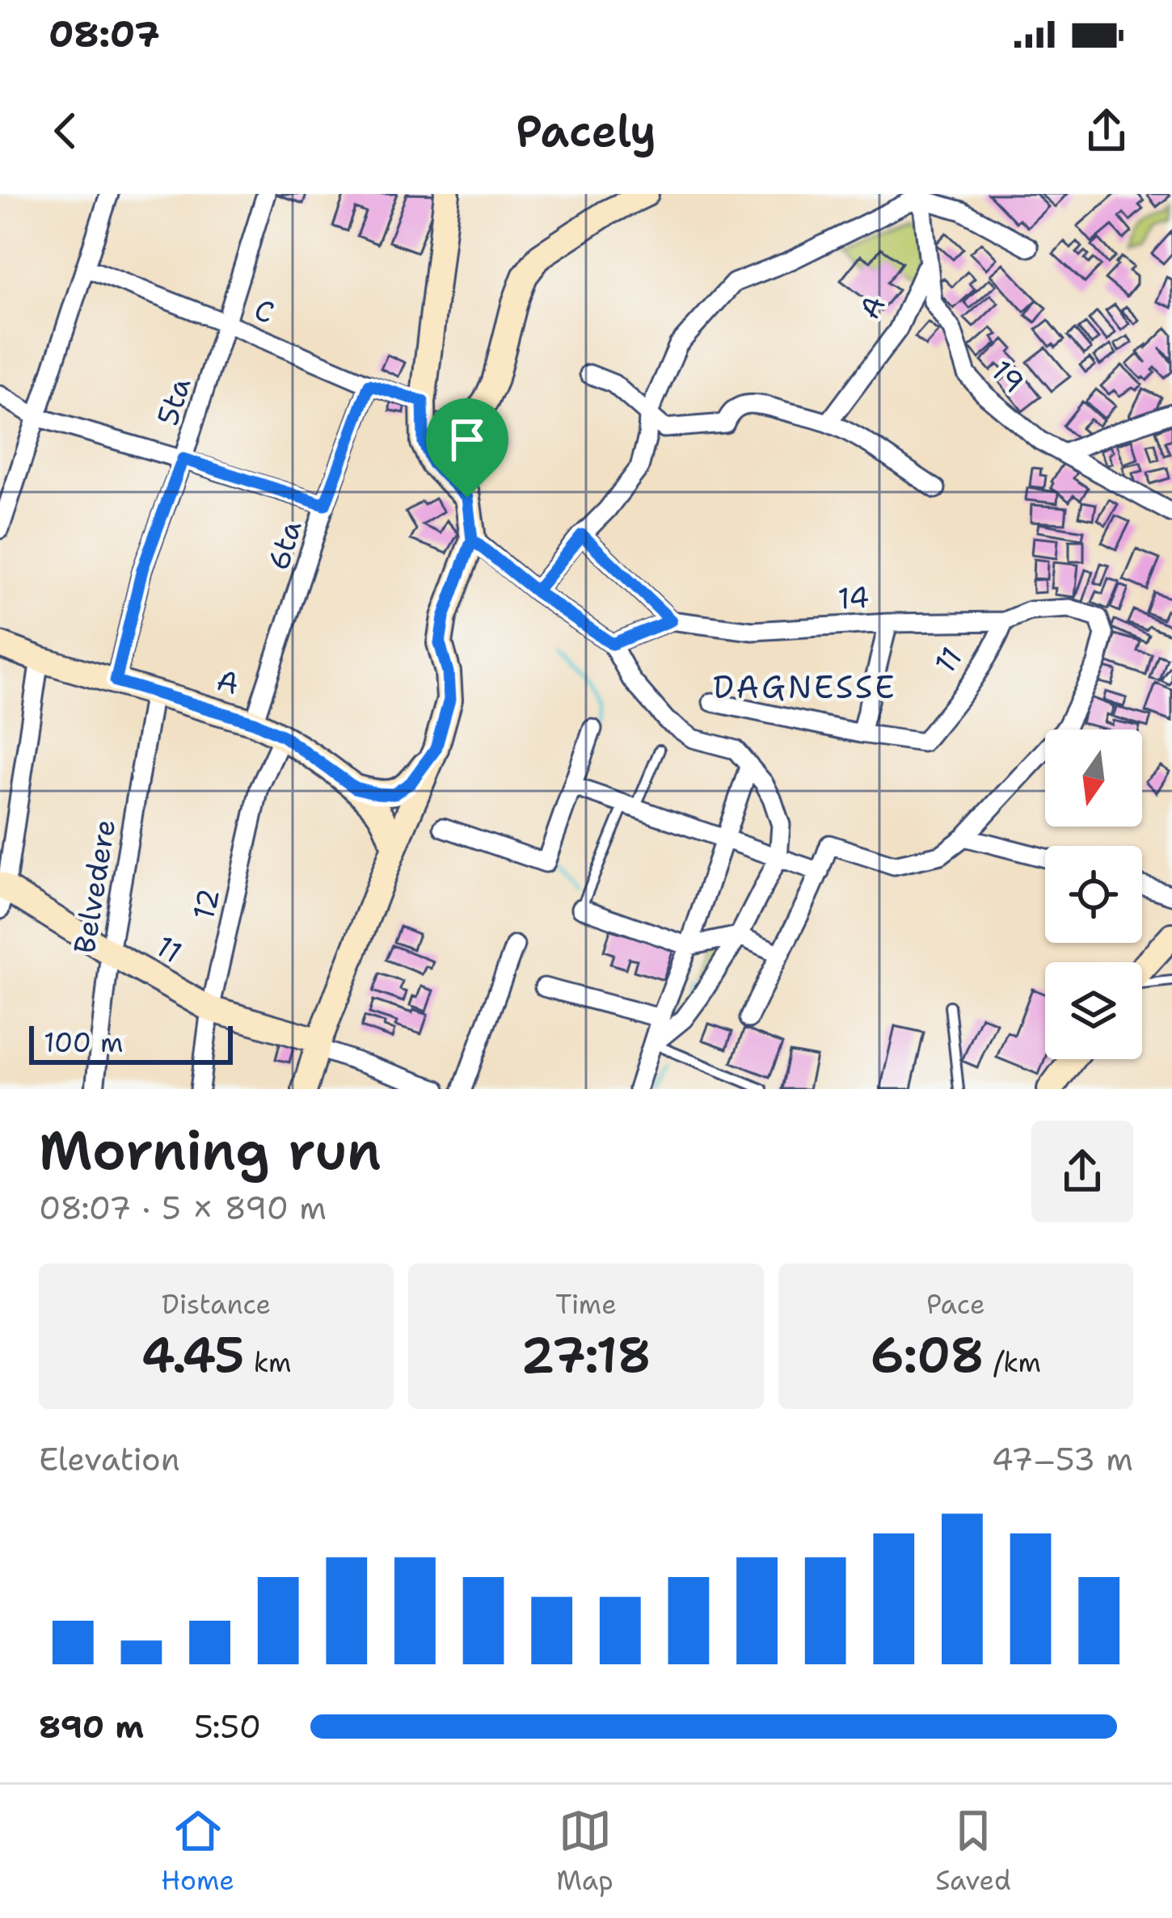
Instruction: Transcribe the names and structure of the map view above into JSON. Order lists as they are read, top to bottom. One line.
{"streets":{"main road":["A","11"],"street":["C","19","5ta","6ta","14","Belvedere","12"]},"crossings":[["A","19"],["A","5ta"],["A","6ta"],["A","Belvedere"],["A","12"],["C","5ta"],["C","6ta"],["14","11"],["11","Belvedere"],["11","12"]],"districts":["DAGNESSE"],"scale_bar":"100 m","north":"bottom","page":{"status":"08:07","header":"Pacely","scale":"100 m","heading":["Morning run","08:07 · 5 × 890 m"],"stats":[["Distance","4.45 km"],["Time","27:18"],["Pace","6:08 /km"]],"chart":["Elevation","47–53 m"],"list":[{"name":"890 m","note":"5:50"}],"tabs":["Home","Map","Saved"]}}
